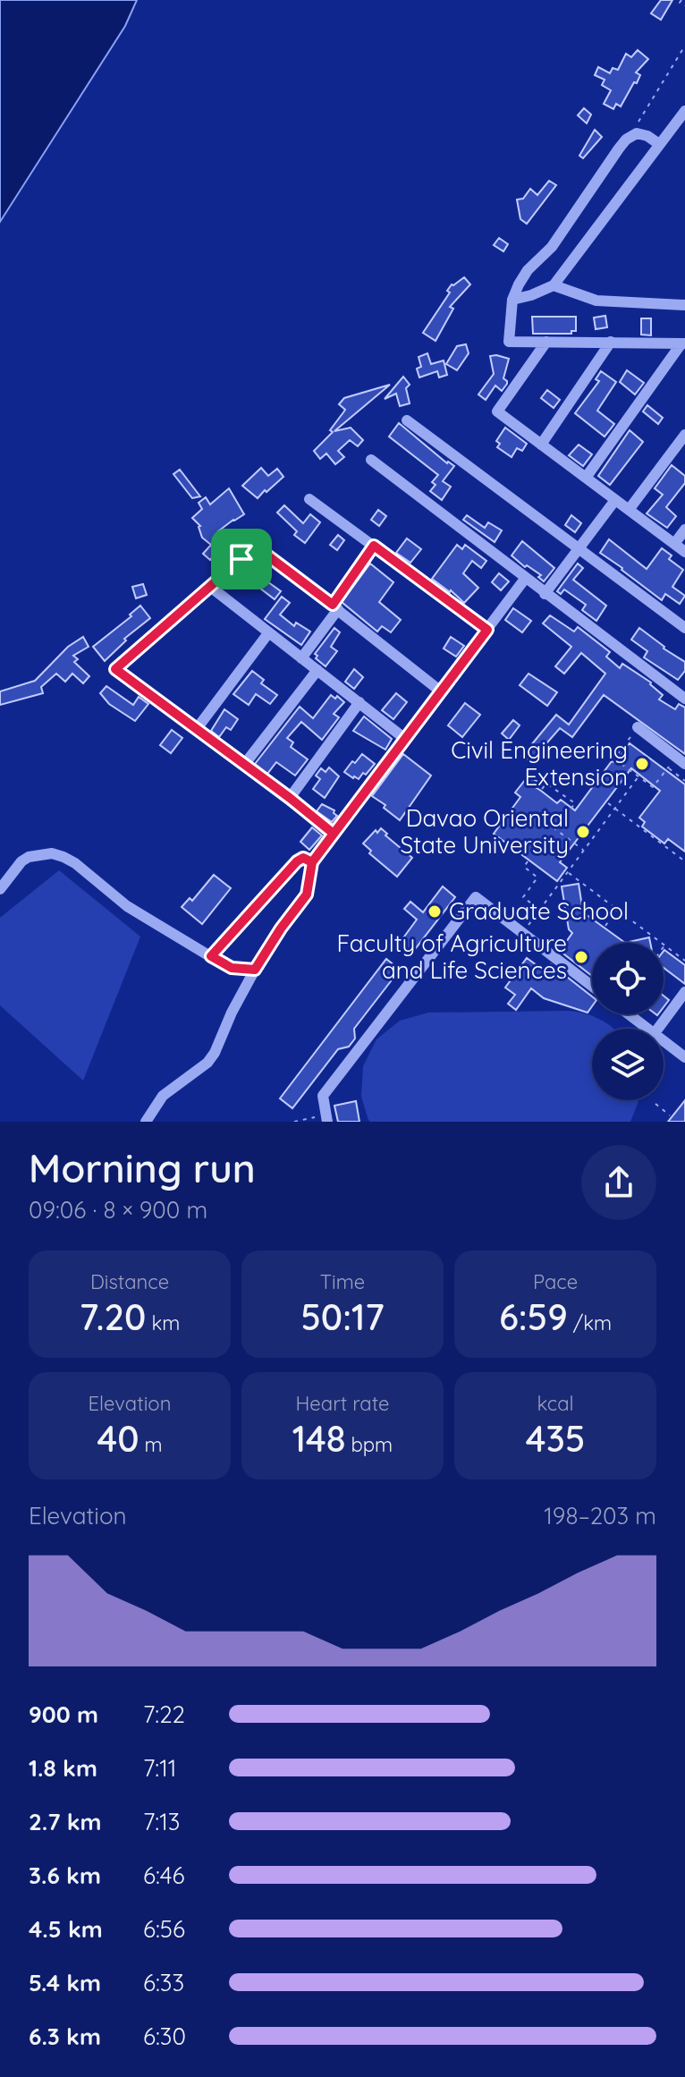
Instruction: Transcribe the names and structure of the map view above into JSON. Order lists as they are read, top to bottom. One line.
{"places":["Civil Engineering Extension","Davao Oriental State University","Graduate School","Faculty of Agriculture and Life Sciences"],"page":{"heading":["Morning run","09:06 · 8 × 900 m"],"stats":[["Distance","7.20 km"],["Time","50:17"],["Pace","6:59 /km"],["Elevation","40 m"],["Heart rate","148 bpm"],["kcal","435"]],"chart":["Elevation","198–203 m"],"list":[{"name":"900 m","note":"7:22"},{"name":"1.8 km","note":"7:11"},{"name":"2.7 km","note":"7:13"},{"name":"3.6 km","note":"6:46"},{"name":"4.5 km","note":"6:56"},{"name":"5.4 km","note":"6:33"},{"name":"6.3 km","note":"6:30"}]}}
